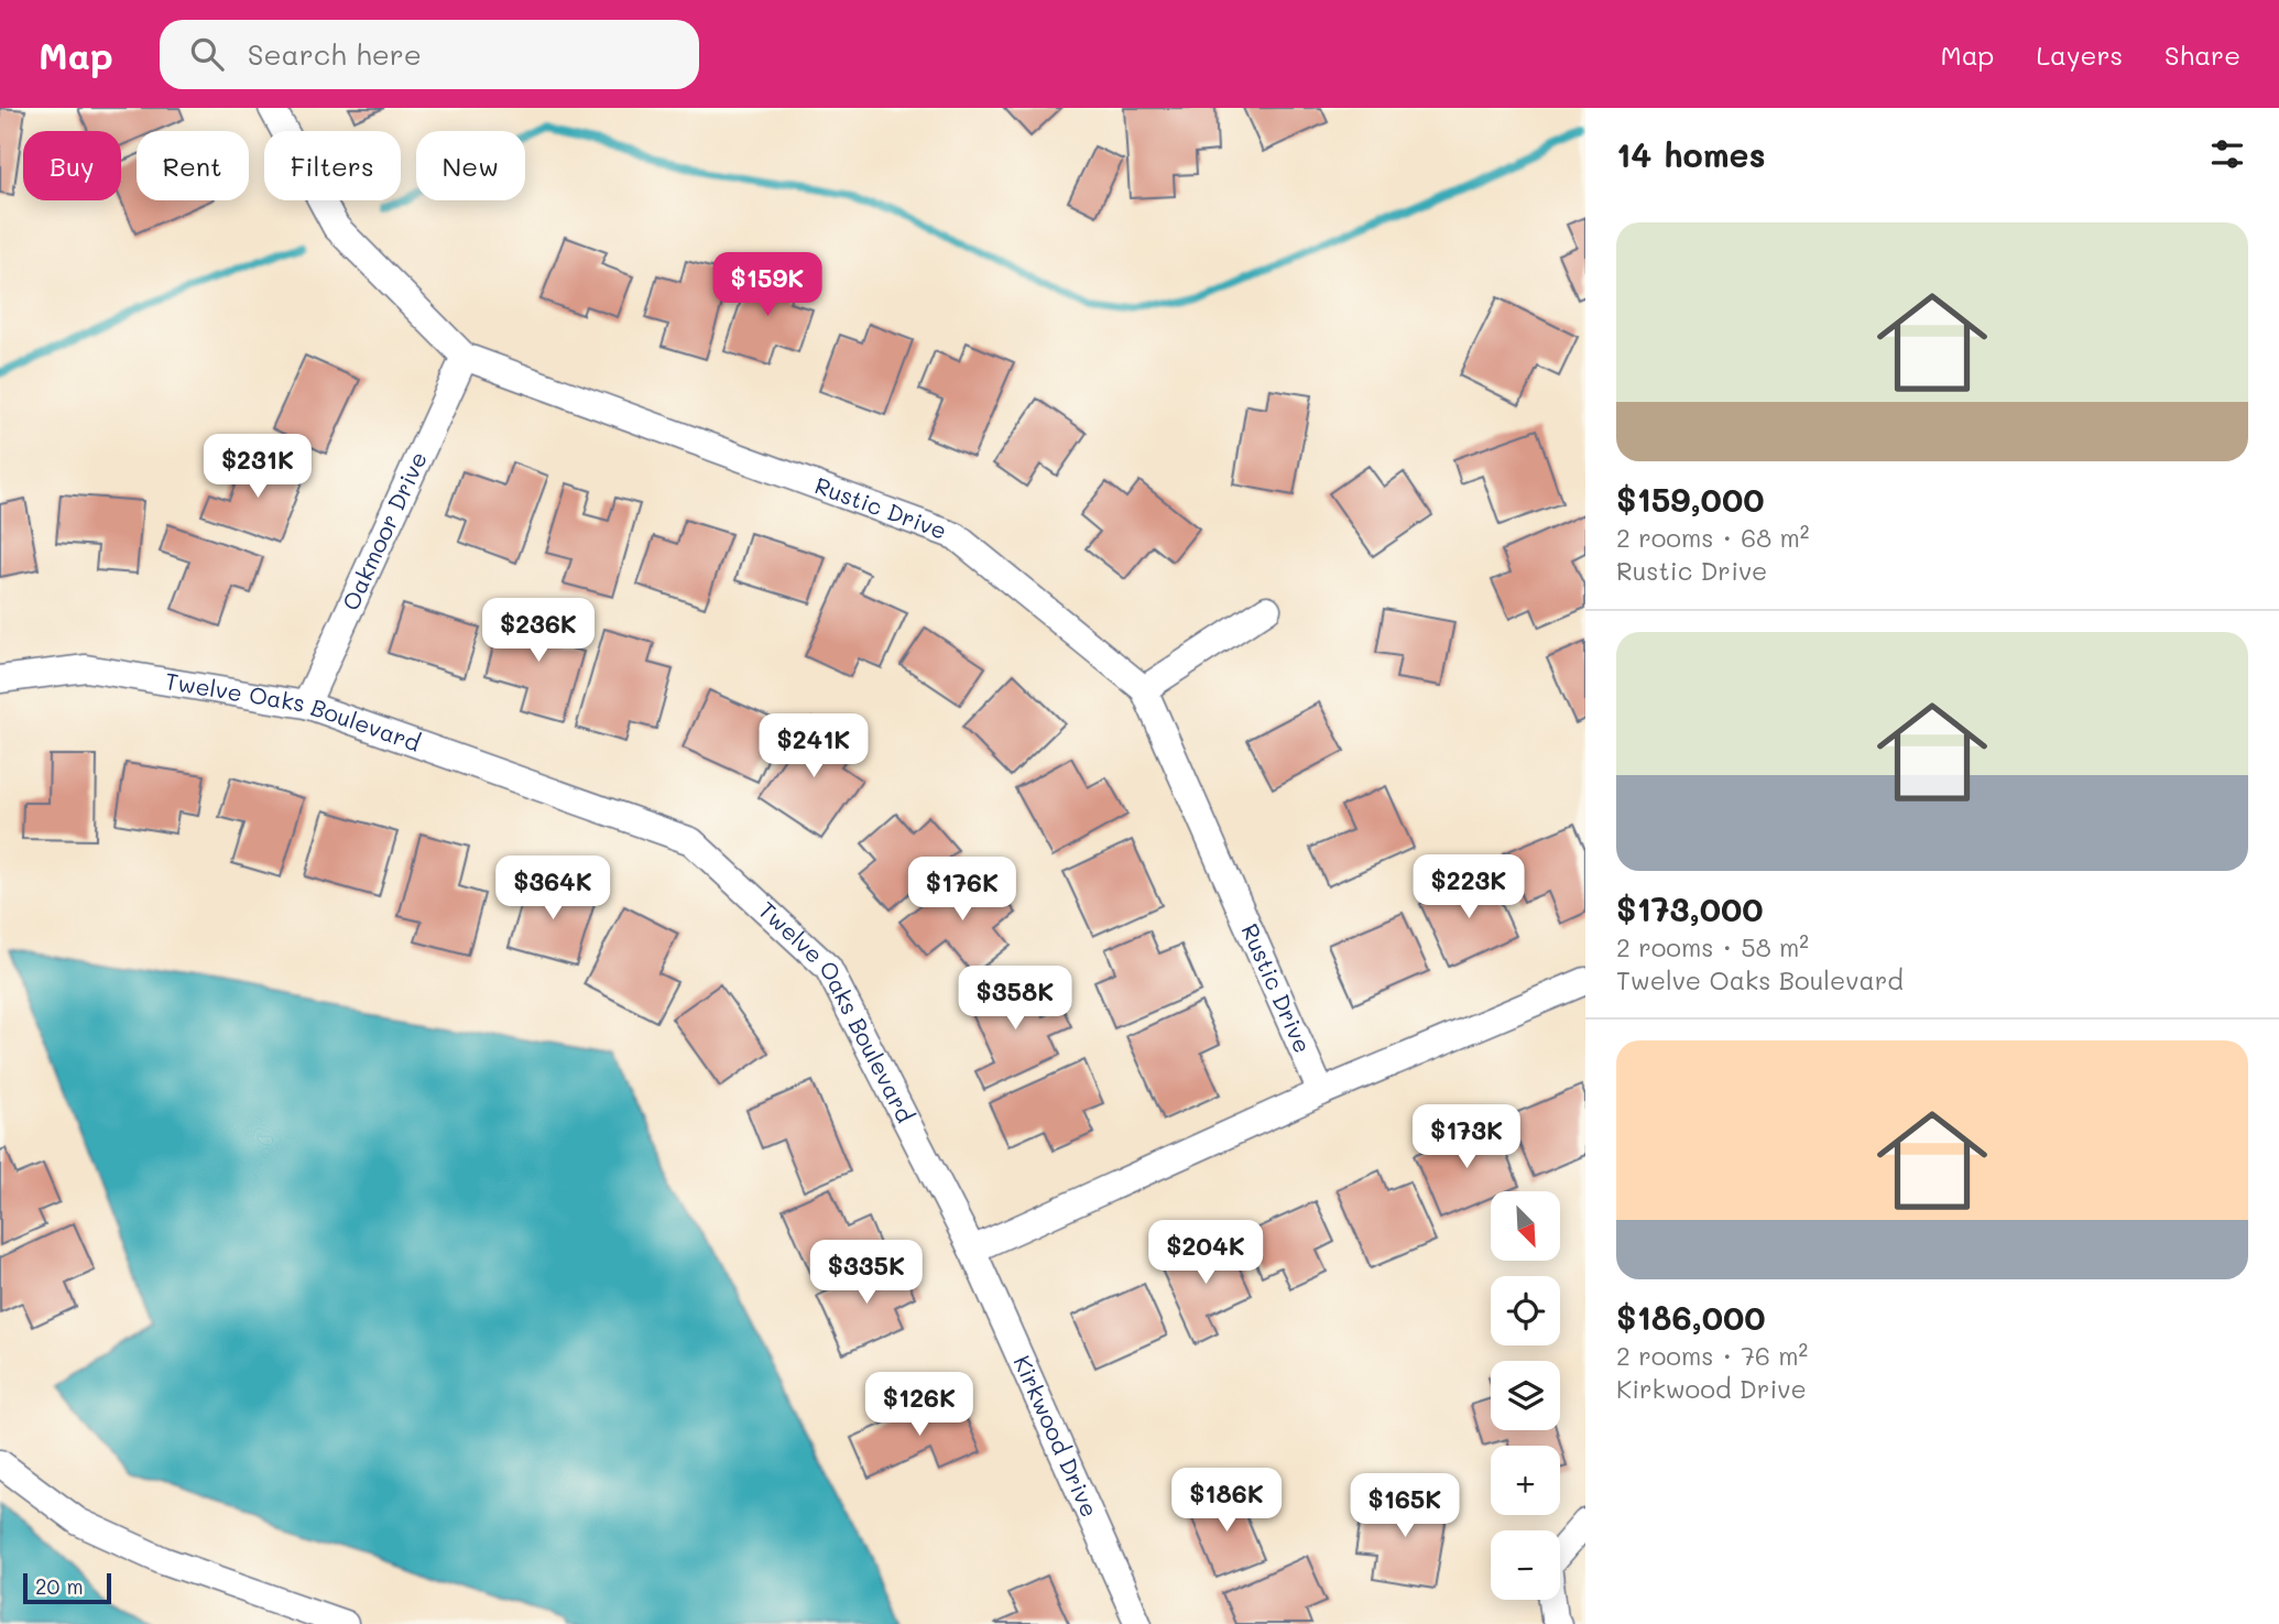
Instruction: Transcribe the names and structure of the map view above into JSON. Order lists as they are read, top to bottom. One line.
{"streets":{"street":["Rustic Drive","Oakmoor Drive","Twelve Oaks Boulevard","Kirkwood Drive"]},"crossings":[["Rustic Drive","Oakmoor Drive"],["Oakmoor Drive","Twelve Oaks Boulevard"],["Twelve Oaks Boulevard","Kirkwood Drive"]],"scale_bar":"20 m","north":"bottom right","page":{"header":"Map","search":"Search here","nav":["Map","Layers","Share"],"heading":"14 homes","chip":["Buy","Rent","Filters","New"],"list":[{"name":"$159,000","note":"2 rooms · 68 m² · Rustic Drive"},{"name":"$173,000","note":"2 rooms · 58 m² · Twelve Oaks Boulevard"},{"name":"$186,000","note":"2 rooms · 76 m² · Kirkwood Drive"}],"price":["$159K","$231K","$236K","$241K","$223K","$364K","$176K","$358K","$173K","$204K","$335K","$126K","$186K","$165K"],"map_buttons":["+","−"],"scale":"20 m"}}
